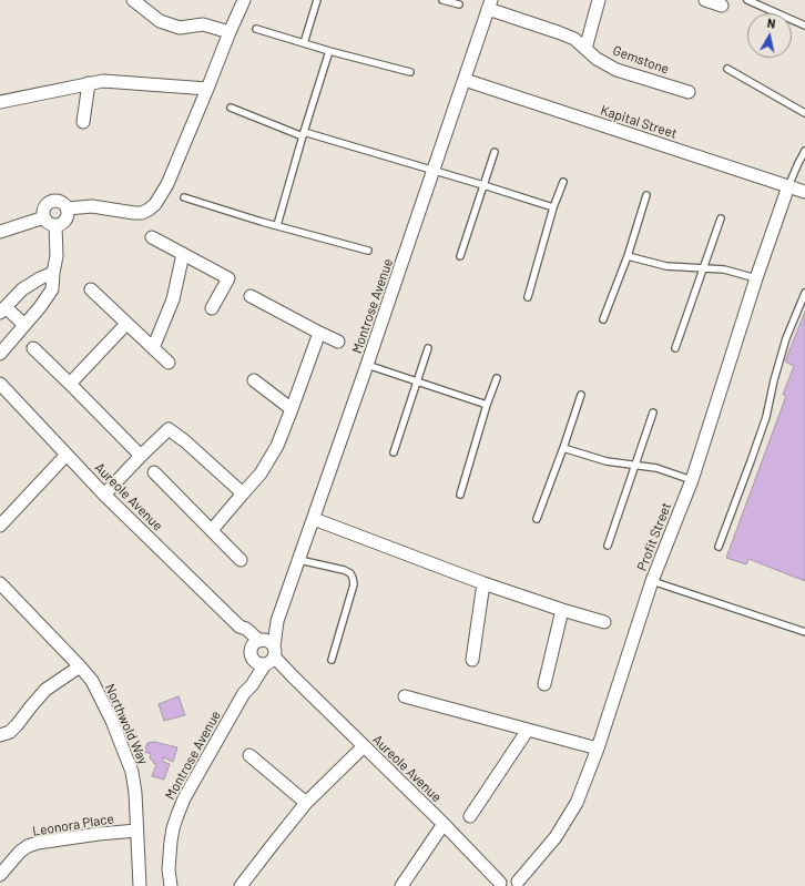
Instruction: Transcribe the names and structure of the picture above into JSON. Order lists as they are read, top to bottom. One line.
{"streets":{"street":["Gemstone","Kapital Street","Montrose Avenue","Aureole Avenue","Profit Street","Northwold Way","Leonora Place"]},"crossings":[["Gemstone","Montrose Avenue"],["Kapital Street","Montrose Avenue"],["Kapital Street","Profit Street"],["Montrose Avenue","Aureole Avenue"],["Northwold Way","Leonora Place"]],"north":"top"}
